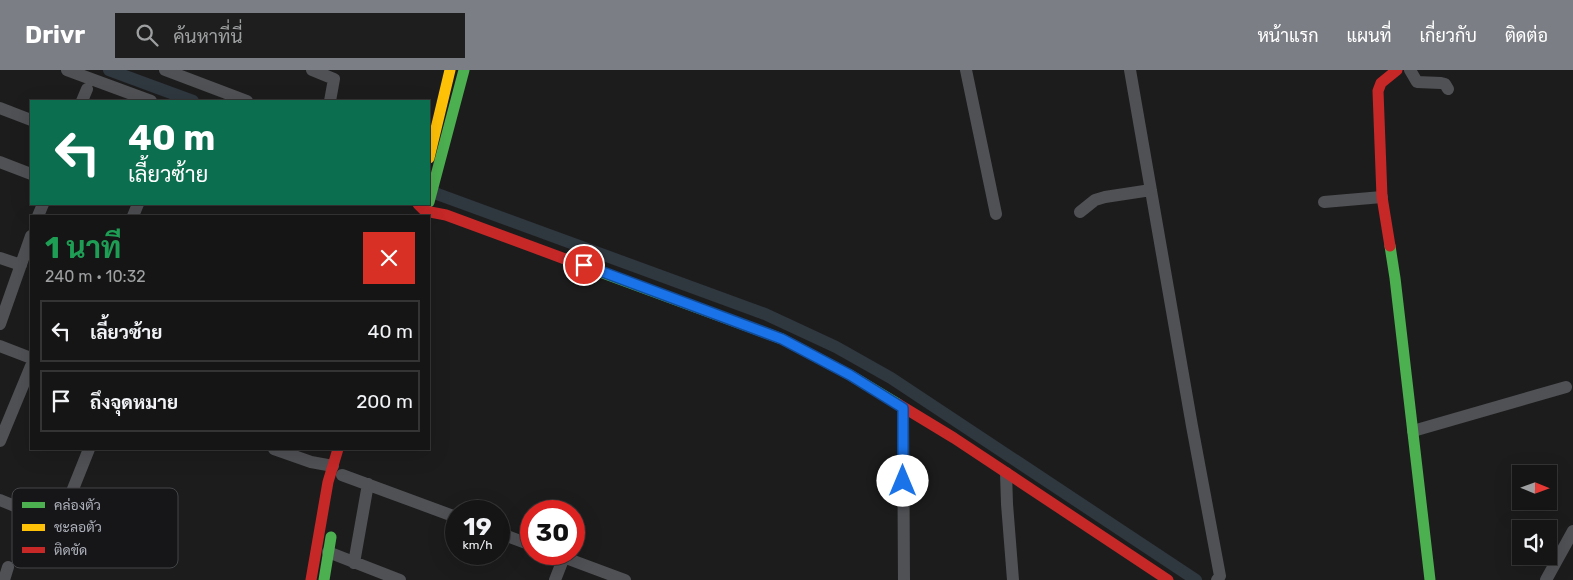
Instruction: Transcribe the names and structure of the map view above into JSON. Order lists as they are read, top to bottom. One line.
{"legend":["คล่องตัว","ชะลอตัว","ติดขัด"],"north":"right","page":{"header":"Drivr","search":"ค้นหาที่นี่","nav":["หน้าแรก","แผนที่","เกี่ยวกับ","ติดต่อ"],"turn":["40 m","เลี้ยวซ้าย"],"heading":["1 นาที","240 m · 10:32"],"list":[{"name":"เลี้ยวซ้าย","value":"40 m"},{"name":"ถึงจุดหมาย","value":"200 m"}],"speed":"19 km/h","limit":"30"}}
